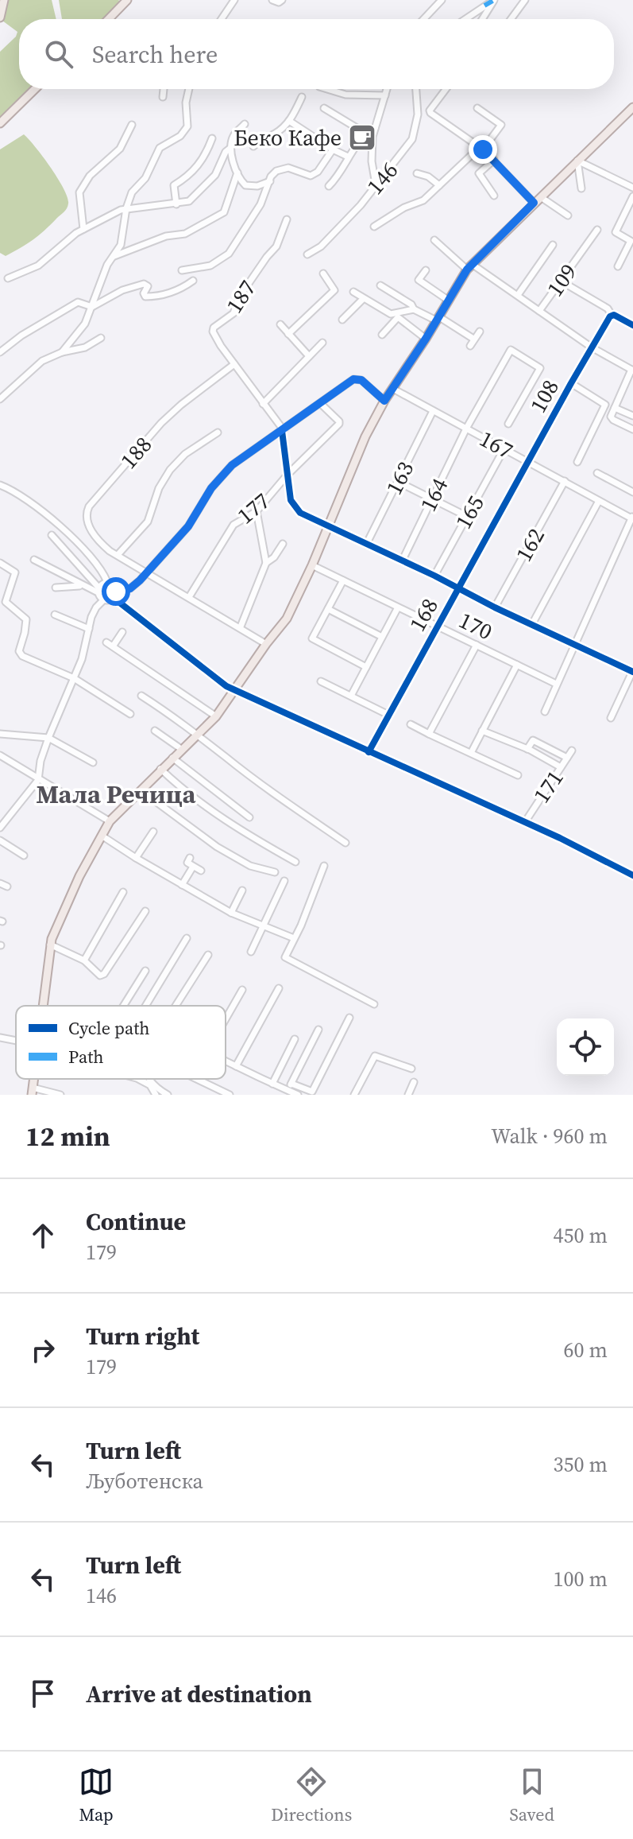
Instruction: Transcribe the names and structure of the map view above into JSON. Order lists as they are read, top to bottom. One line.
{"streets":{"street":["146","109","187","108","167","188","163","164","177","165","162","168","170","171"]},"crossings":[["187","188"],["108","167"],["108","168"],["167","163"],["167","164"],["167","165"],["167","162"],["167","168"],["188","177"],["168","170"]],"districts":["Мала Речица"],"places":{"cafe":["Беко Кафе"]},"legend":["Cycle path","Path"],"page":{"search":"Search here","heading":["12 min","Walk · 960 m"],"list":[["Continue","179","450 m"],["Turn right","179","60 m"],["Turn left","Љуботенска","350 m"],["Turn left","146","100 m"],"Arrive at destination"],"nav":["Map","Directions","Saved"]}}
